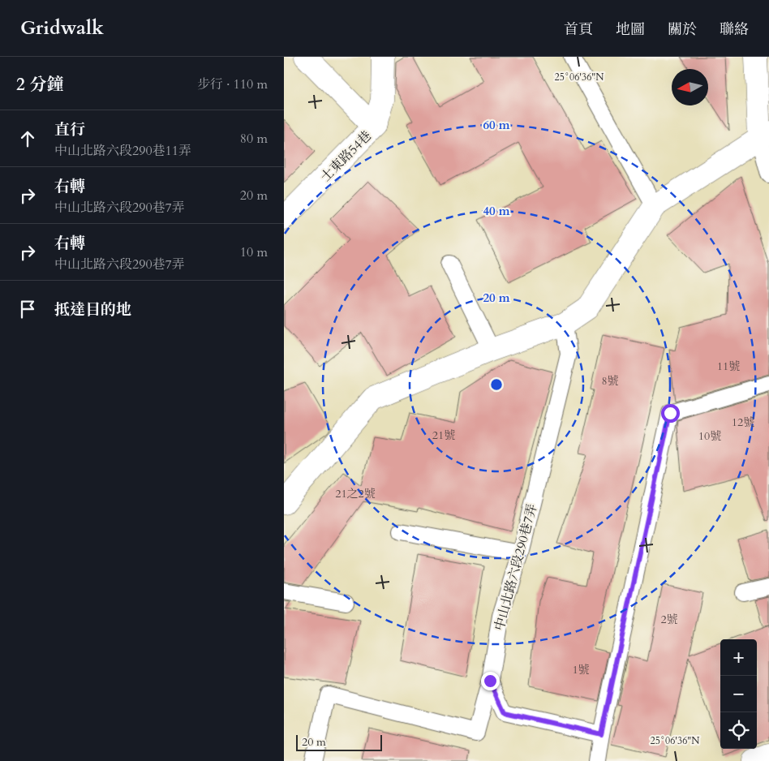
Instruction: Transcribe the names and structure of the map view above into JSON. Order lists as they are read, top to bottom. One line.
{"streets":{"street":["士東路54巷"],"lane":["中山北路六段290巷7弄"]},"house_numbers":["11號","8號","12號","21號","10號","21之2號","2號","1號"],"scale_bar":"20 m","north":"left","page":{"header":"Gridwalk","nav":["首頁","地圖","關於","聯絡"],"heading":["2 分鐘","步行 · 110 m"],"list":[["直行","中山北路六段290巷11弄","80 m"],["右轉","中山北路六段290巷7弄","20 m"],["右轉","中山北路六段290巷7弄","10 m"],"抵達目的地"],"map_buttons":["+","−"],"scale":"20 m"},"coordinates":["25°06'36\"N"],"rings":["60 m","40 m","20 m"]}
